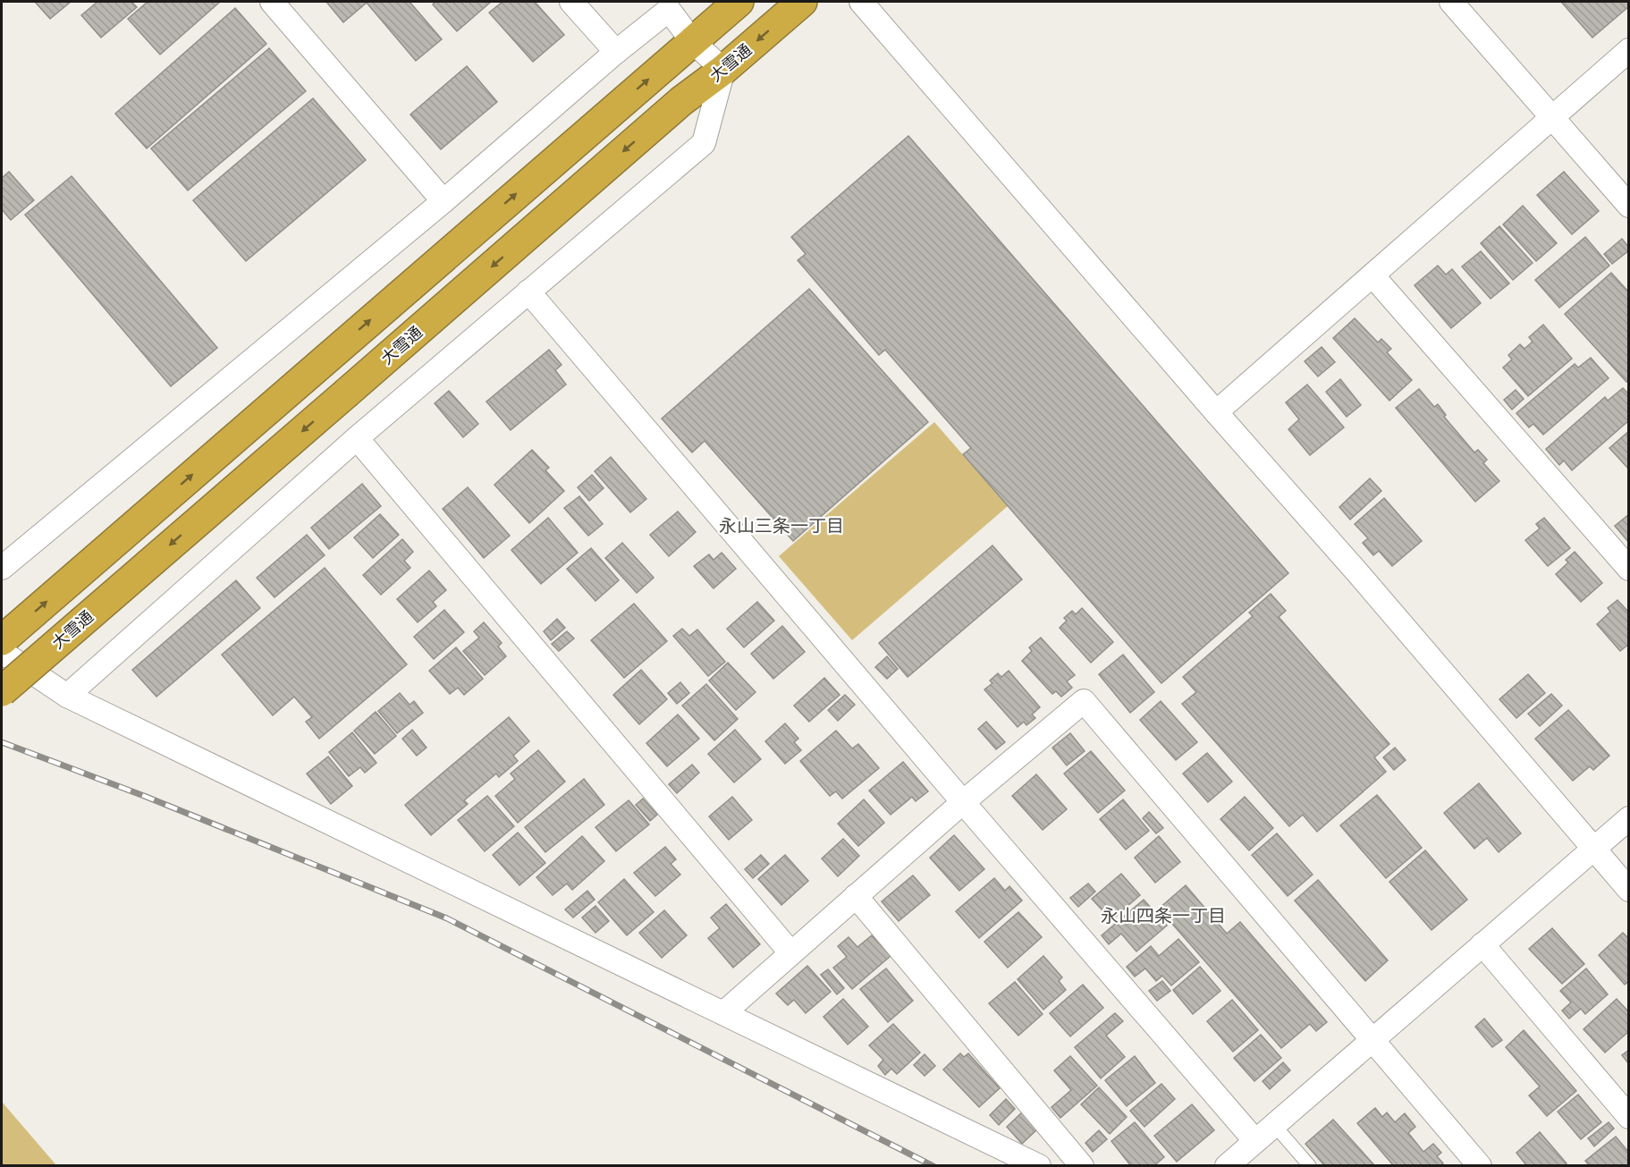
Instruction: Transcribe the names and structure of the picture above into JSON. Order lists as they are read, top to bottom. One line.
{"streets":{"highway":["大雪通"]},"districts":["永山三条一丁目","永山四条一丁目"]}
